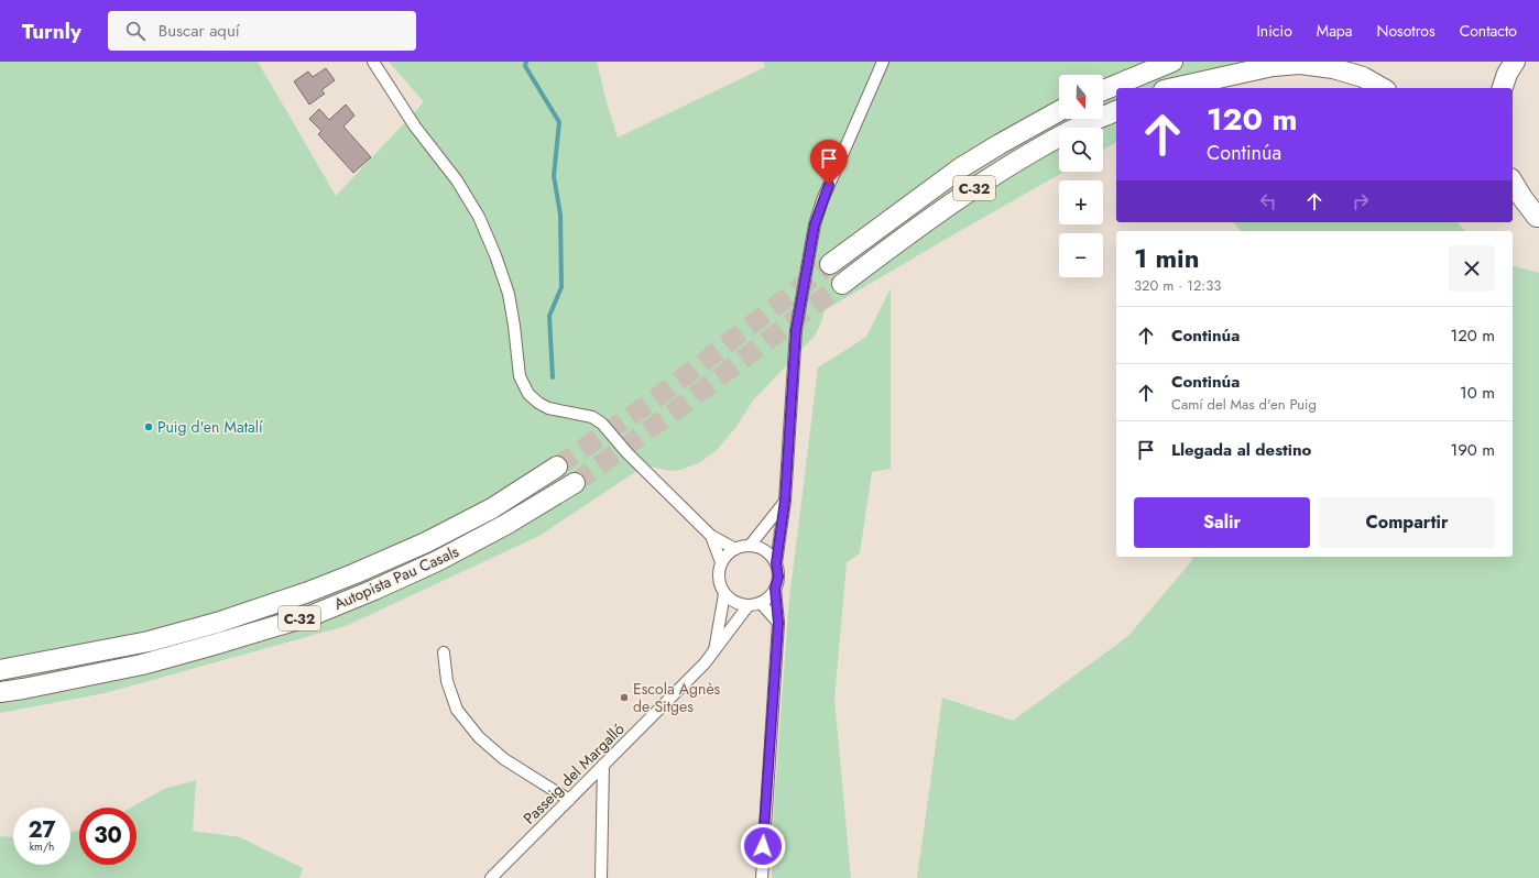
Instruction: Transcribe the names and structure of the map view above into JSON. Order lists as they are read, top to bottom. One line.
{"streets":{"highway":["C-32","Autopista Pau Casals"],"street":["Passeig del Margalló"]},"places":["Puig d'en Matalí","Escola Agnès de Sitges"],"north":"bottom","page":{"header":"Turnly","search":"Buscar aquí","nav":["Inicio","Mapa","Nosotros","Contacto"],"map_buttons":["+","−"],"turn":["120 m","Continúa"],"heading":["1 min","320 m · 12:33"],"list":[{"name":"Continúa","value":"120 m"},{"name":"Continúa","note":"Camí del Mas d'en Puig","value":"10 m"},{"name":"Llegada al destino","value":"190 m"}],"buttons":["Salir","Compartir"],"speed":"27 km/h","limit":"30"}}
